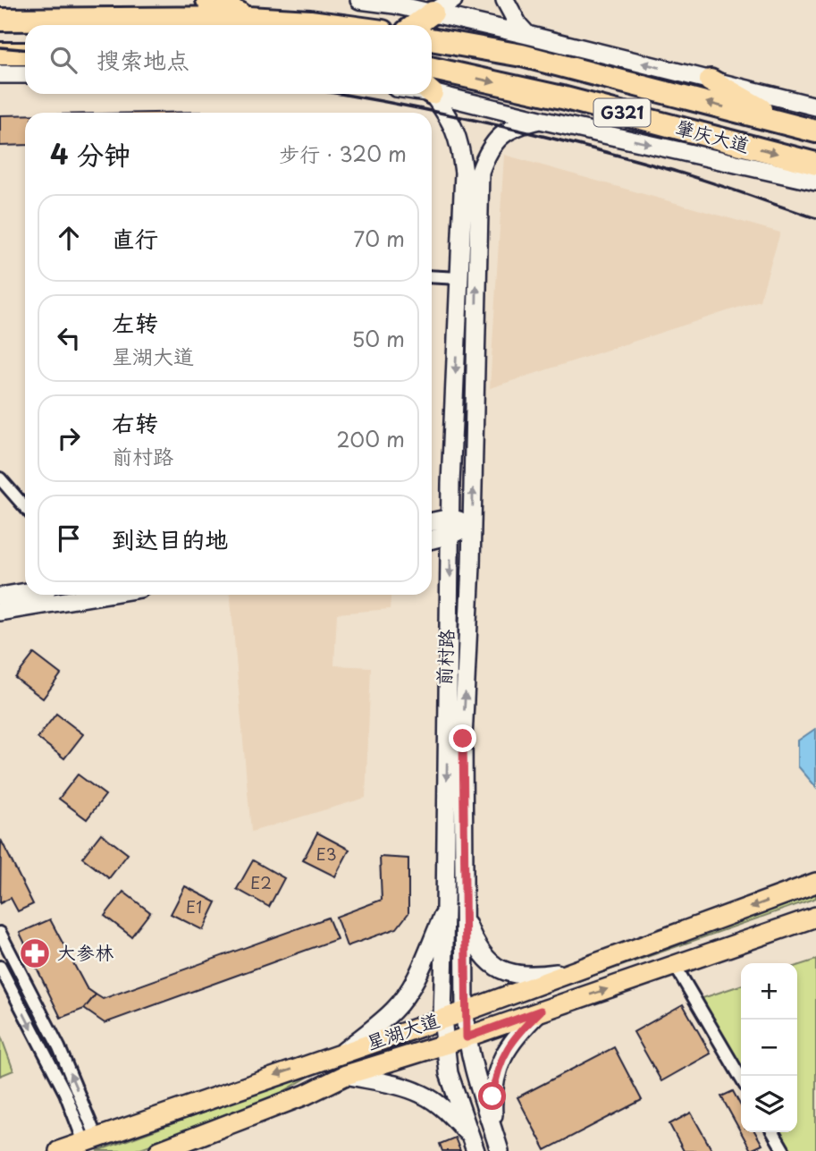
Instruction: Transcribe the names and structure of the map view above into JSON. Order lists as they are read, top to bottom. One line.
{"streets":{"highway":["G321","肇庆大道"],"main road":["星湖大道"],"street":["前村路"]},"crossings":[["前村路","星湖大道"]],"places":{"pharmacy":["大参林"]},"house_numbers":["E3","E2","E1"],"page":{"search":"搜索地点","heading":["4 分钟","步行 · 320 m"],"list":[["直行","70 m"],["左转","星湖大道","50 m"],["右转","前村路","200 m"],"到达目的地"],"map_buttons":["+","−"]}}
